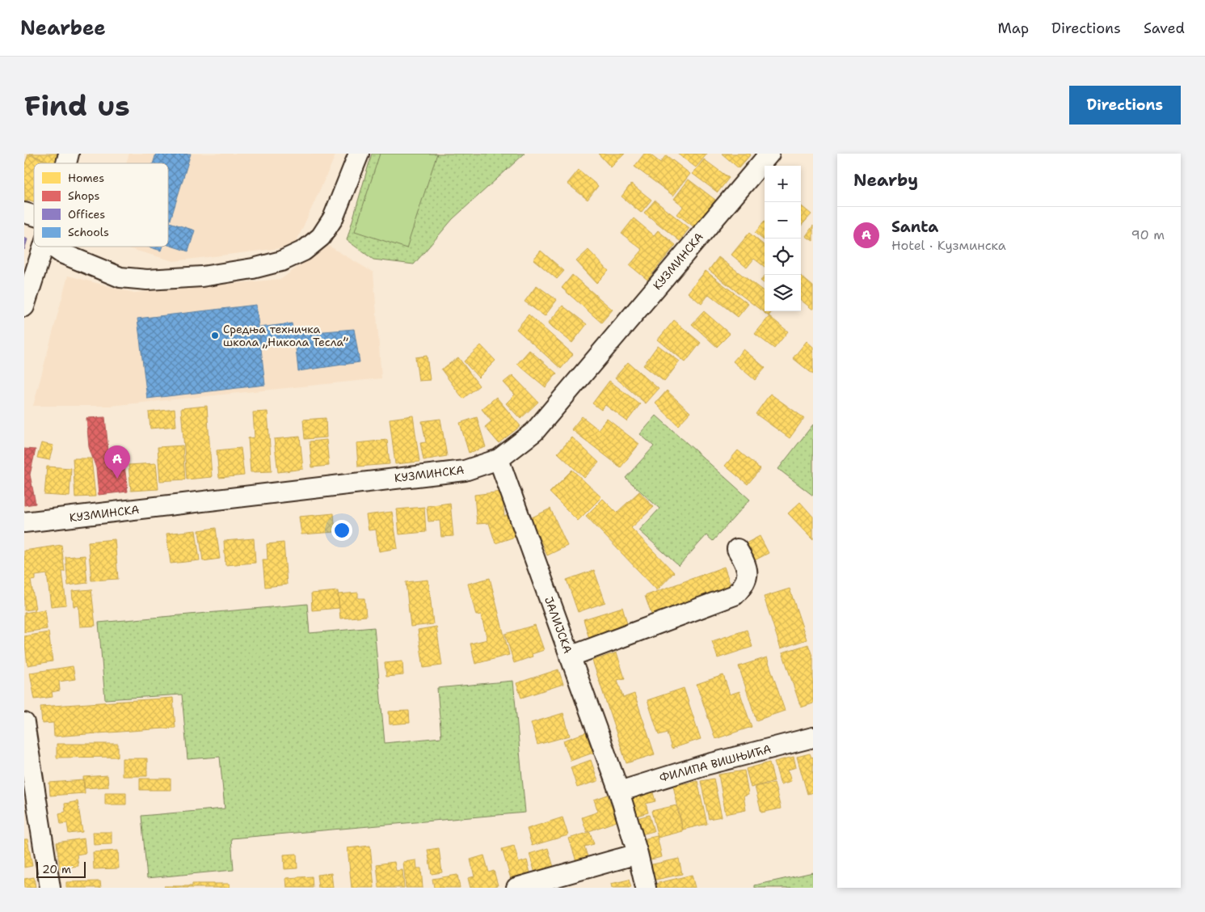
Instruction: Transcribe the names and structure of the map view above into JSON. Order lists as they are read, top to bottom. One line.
{"streets":{"street":["КУЗМИНСКА","ЈАЛИЈСКА","ФИЛИПА ВИШЊИЋА"]},"crossings":[["КУЗМИНСКА","ЈАЛИЈСКА"],["ЈАЛИЈСКА","ФИЛИПА ВИШЊИЋА"]],"places":["Средња техничка школа „Никола Тесла”"],"legend":["Homes","Shops","Offices","Schools"],"scale_bar":"20 m","page":{"header":"Nearbee","nav":["Map","Directions","Saved"],"buttons":"Directions","title":"Find us","heading":"Nearby","map_buttons":["+","−"],"list":[{"mark":"A","name":"Santa","note":"Hotel · Кузминска","value":"90 m"}],"pins":"A","scale":"20 m"}}
